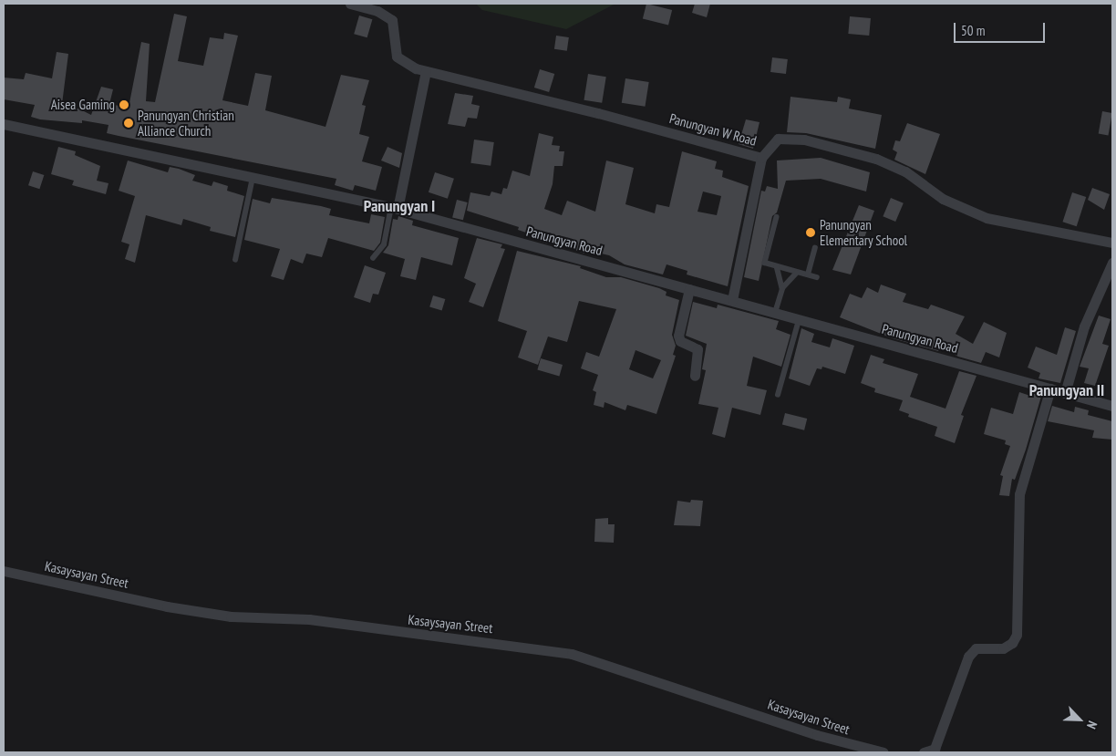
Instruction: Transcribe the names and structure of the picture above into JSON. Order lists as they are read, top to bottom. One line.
{"streets":{"street":["Panungyan W Road","Panungyan Road","Kasaysayan Street"]},"districts":["Panungyan I","Panungyan II"],"places":["Aisea Gaming","Panungyan Christian Alliance Church","Panungyan Elementary School"],"scale_bar":"50 m","north":"bottom right"}
